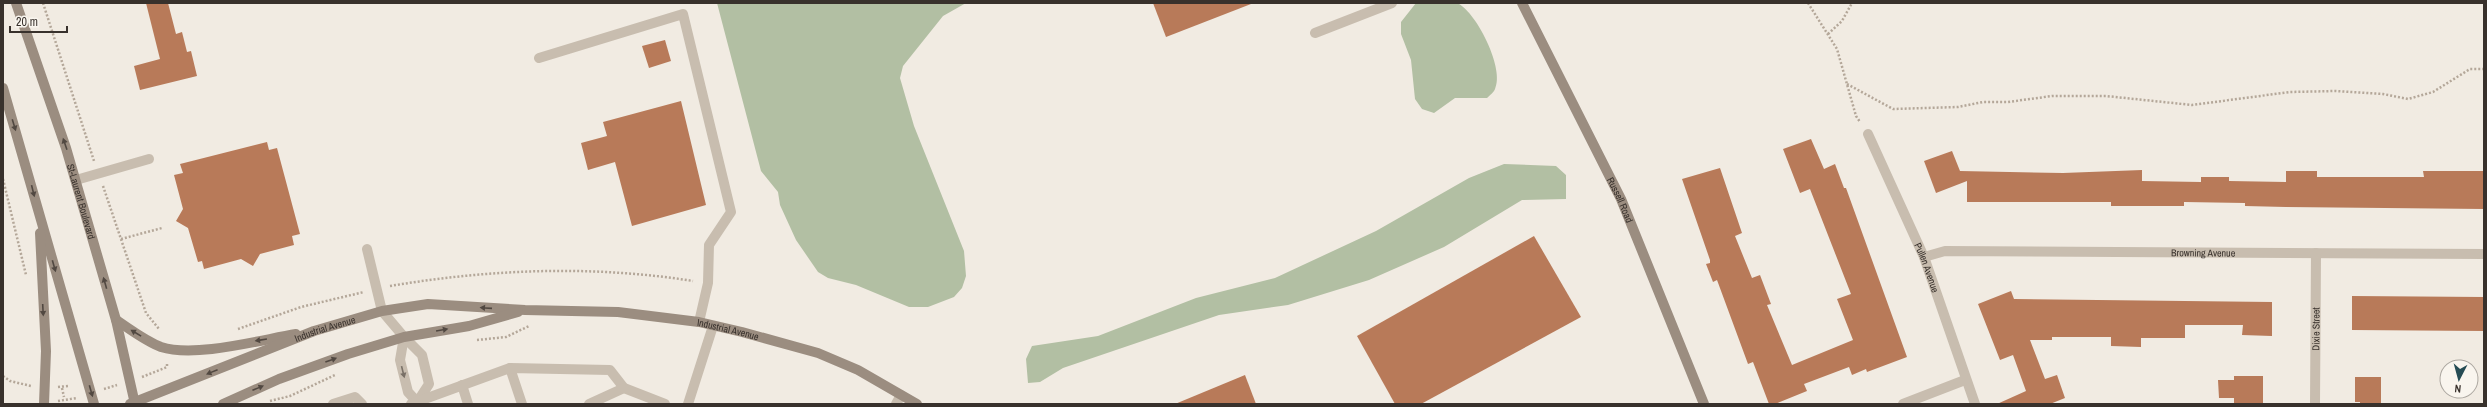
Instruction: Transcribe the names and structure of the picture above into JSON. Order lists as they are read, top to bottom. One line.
{"streets":{"main road":["Russell Road","St-Laurent Boulevard","Industrial Avenue"],"street":["Browning Avenue","Pullen Avenue","Dixie Street"]},"crossings":[["St-Laurent Boulevard","Industrial Avenue"],["Browning Avenue","Pullen Avenue"],["Browning Avenue","Dixie Street"]],"scale_bar":"20 m","north":"bottom"}
